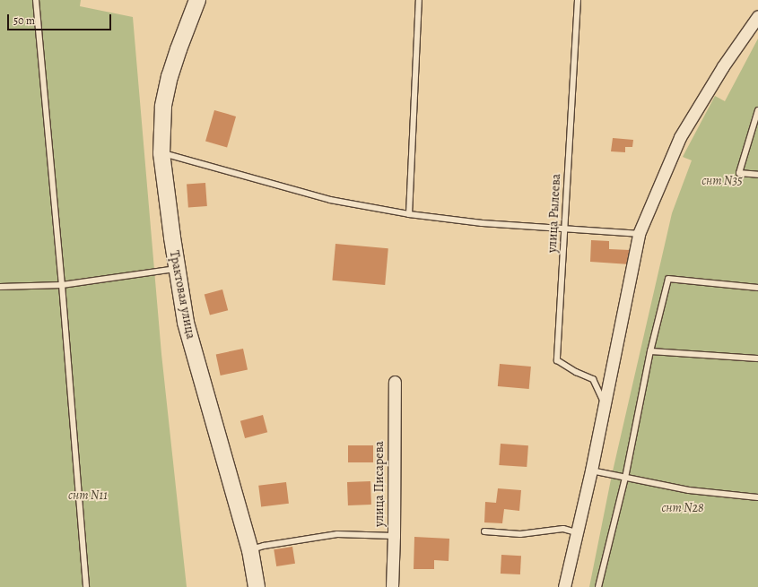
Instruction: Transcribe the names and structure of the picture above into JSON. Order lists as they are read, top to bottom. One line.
{"streets":{"street":["Трактовая улица","улица Писарева"],"lane":["улица Рылеева"]},"parks":["снт N35","снт N11","снт N28"],"scale_bar":"50 m"}
